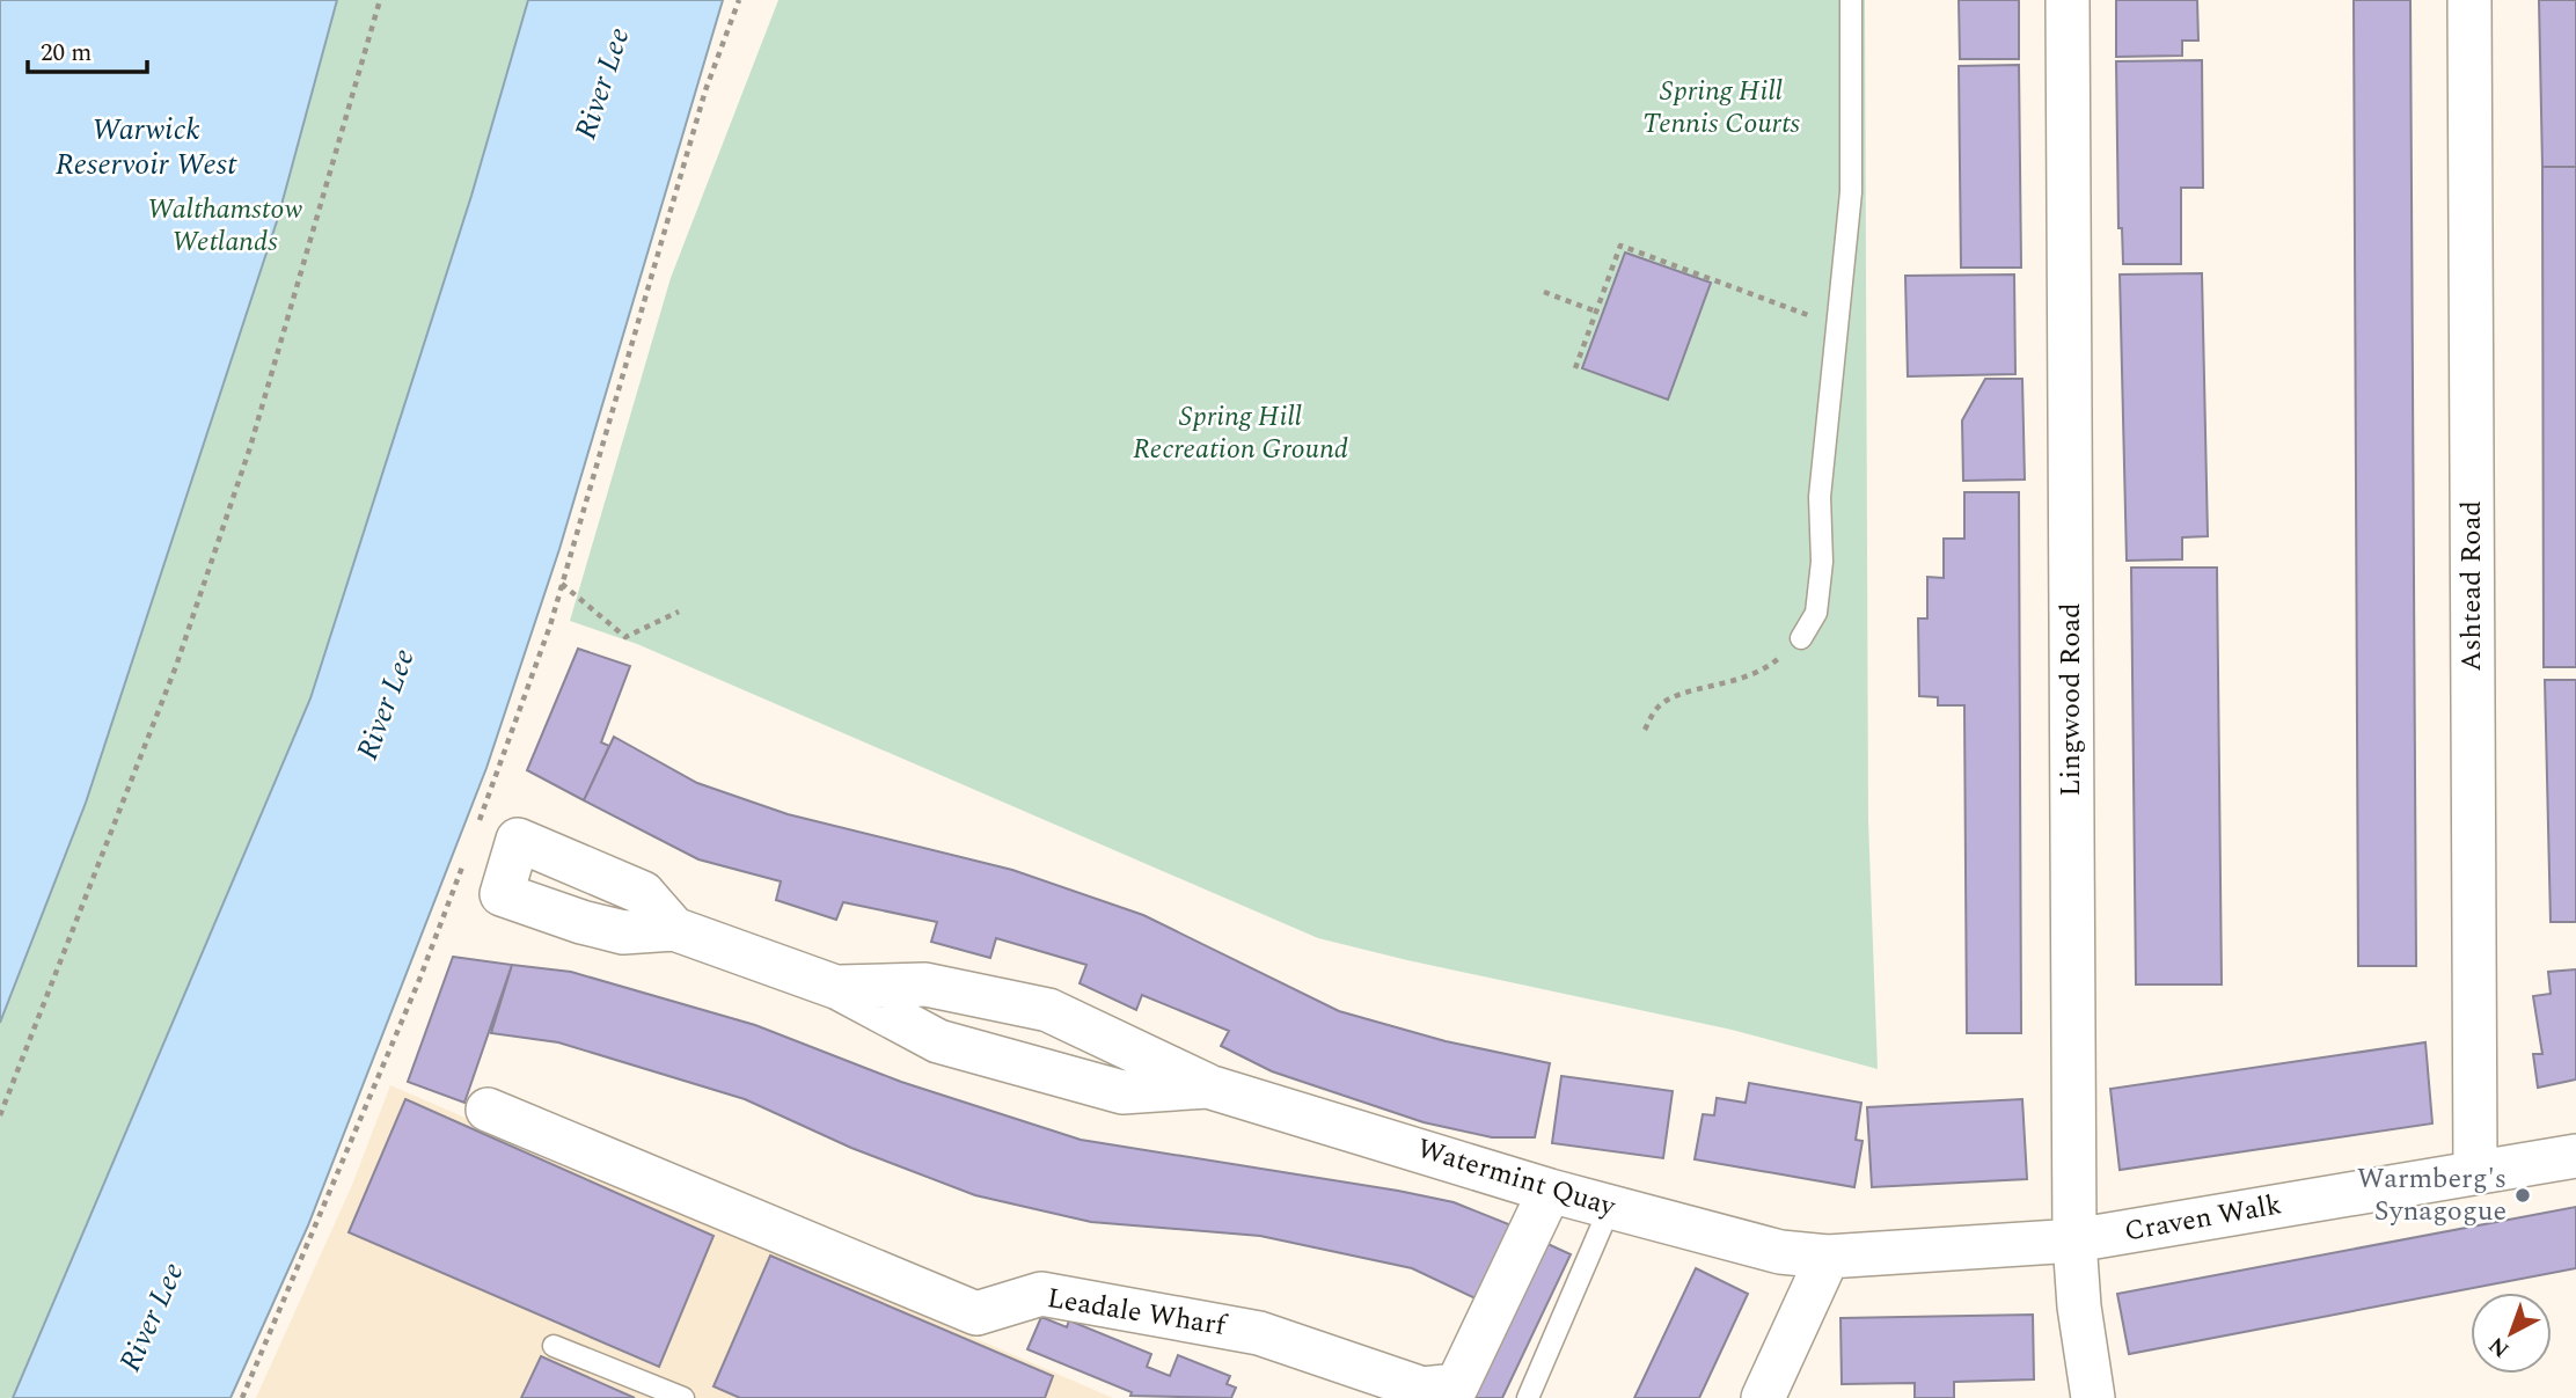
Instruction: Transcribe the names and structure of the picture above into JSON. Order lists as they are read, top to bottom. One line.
{"streets":{"street":["Ashtead Road","Lingwood Road","Watermint Quay","Craven Walk","Leadale Wharf"]},"crossings":[["Ashtead Road","Craven Walk"],["Lingwood Road","Craven Walk"],["Watermint Quay","Craven Walk"],["Watermint Quay","Leadale Wharf"]],"water":["River Lee","Warwick Reservoir West"],"parks":["Spring Hill Tennis Courts","Walthamstow Wetlands","Spring Hill Recreation Ground"],"places":["Warmberg's Synagogue"],"scale_bar":"20 m","north":"bottom left"}
